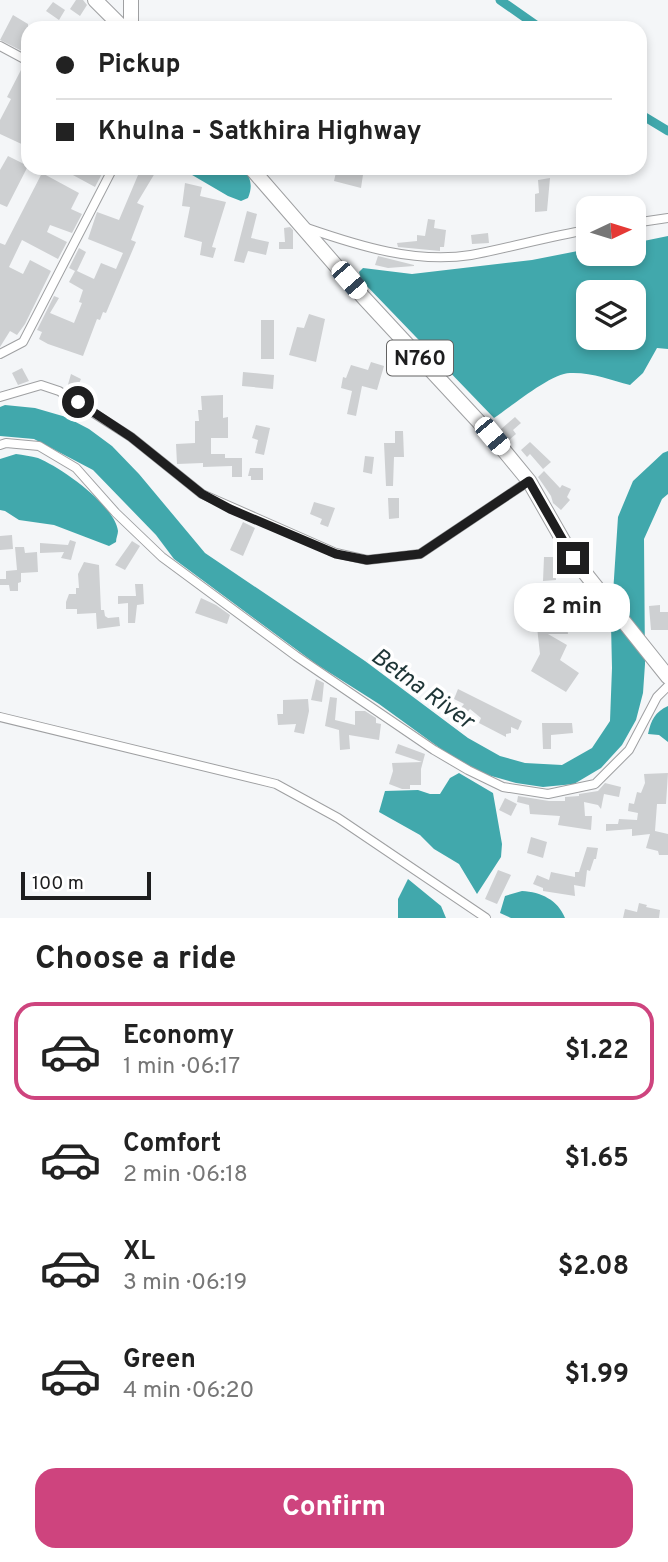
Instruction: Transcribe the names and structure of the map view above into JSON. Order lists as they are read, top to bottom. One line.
{"streets":{"highway":["N760"]},"water":["Betna River"],"scale_bar":"100 m","north":"right","page":{"banner":["Pickup","Khulna - Satkhira Highway"],"bubble":"2 min","scale":"100 m","heading":"Choose a ride","list":[{"name":"Economy","note":"1 min · 06:17","value":"$1.22"},{"name":"Comfort","note":"2 min · 06:18","value":"$1.65"},{"name":"XL","note":"3 min · 06:19","value":"$2.08"},{"name":"Green","note":"4 min · 06:20","value":"$1.99"}],"buttons":"Confirm"}}
